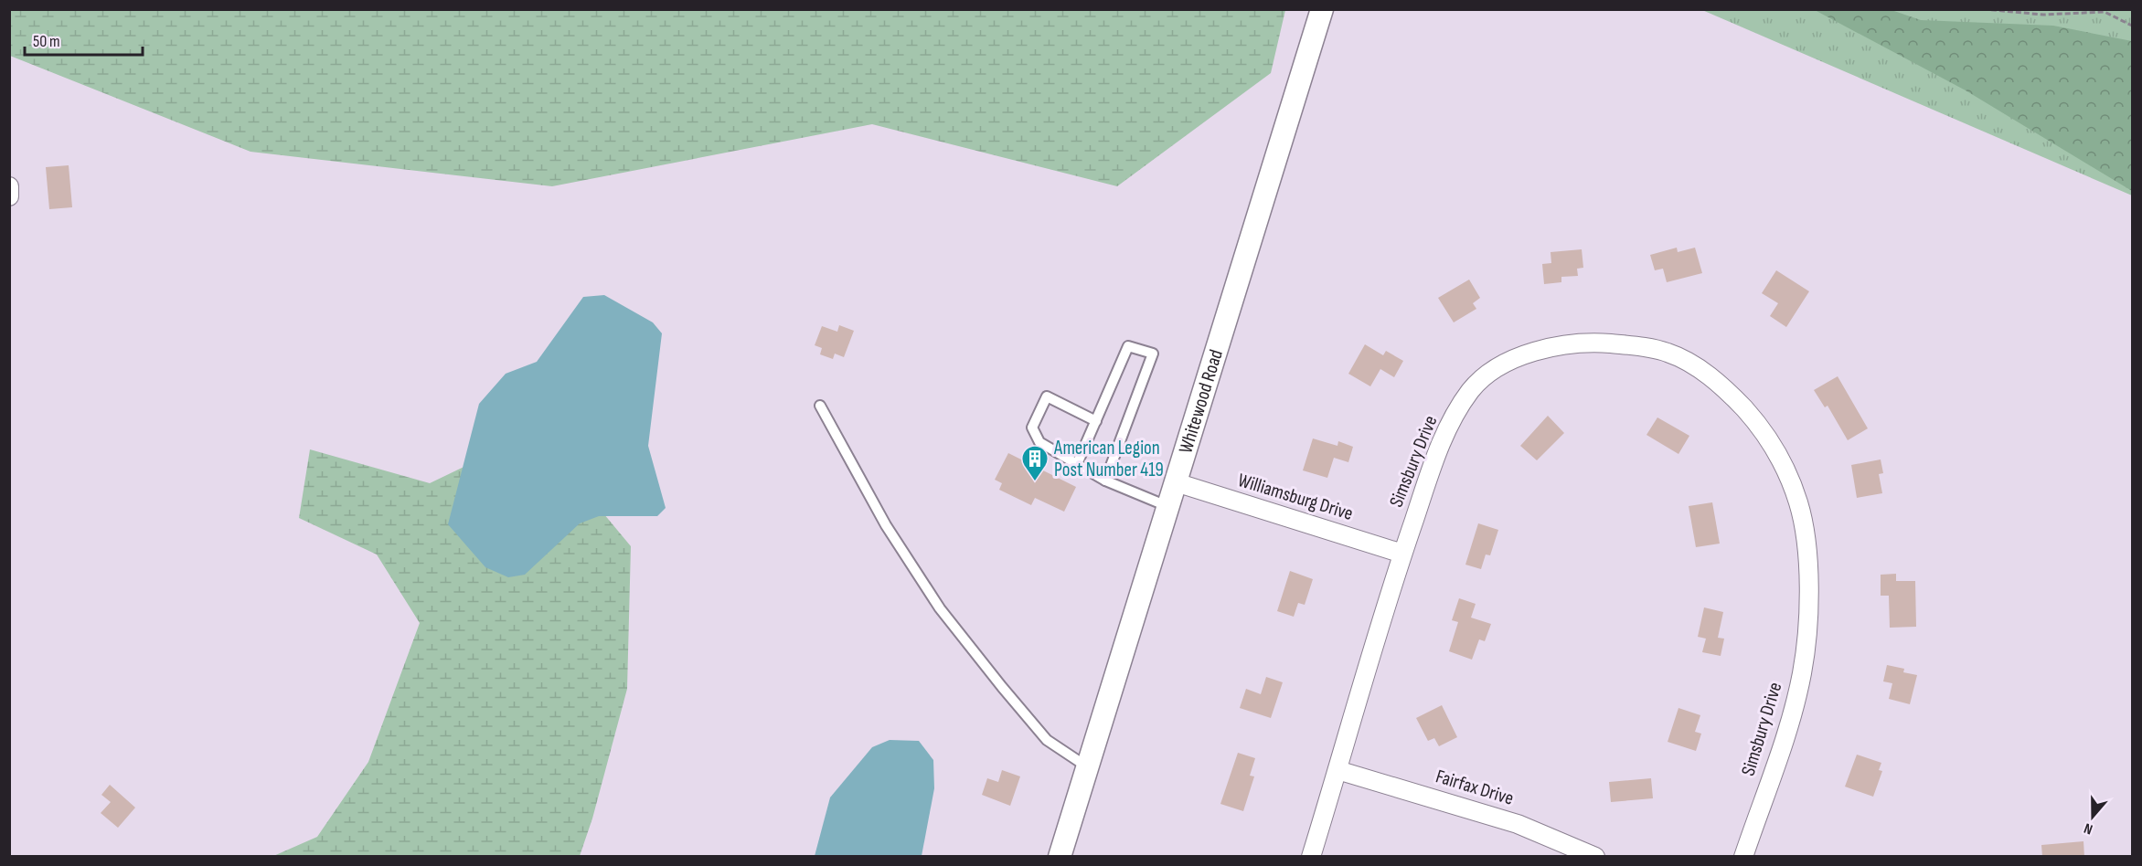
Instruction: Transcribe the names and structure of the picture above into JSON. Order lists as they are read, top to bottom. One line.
{"streets":{"street":["Whitewood Road","Simsbury Drive","Williamsburg Drive","Fairfax Drive"]},"crossings":[["Whitewood Road","Williamsburg Drive"],["Simsbury Drive","Williamsburg Drive"],["Simsbury Drive","Fairfax Drive"]],"places":{"building":["American Legion Post Number 419"]},"scale_bar":"50 m","north":"bottom"}
